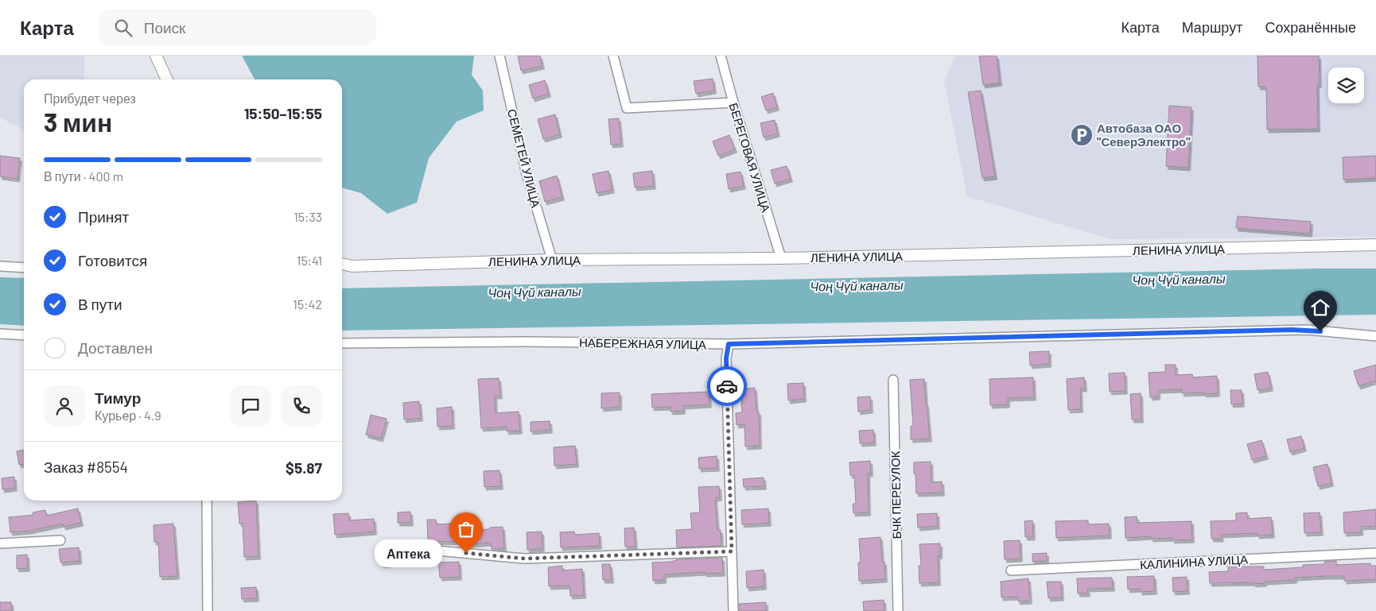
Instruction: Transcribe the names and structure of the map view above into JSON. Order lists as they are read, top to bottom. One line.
{"streets":{"street":["БЕРЕГОВАЯ УЛИЦА","СЕМЕТЕЙ УЛИЦА","ЛЕНИНА УЛИЦА","НАБЕРЕЖНАЯ УЛИЦА","БЧК ПЕРЕУЛОК","КАЛИНИНА УЛИЦА"]},"crossings":[["БЕРЕГОВАЯ УЛИЦА","ЛЕНИНА УЛИЦА"],["СЕМЕТЕЙ УЛИЦА","ЛЕНИНА УЛИЦА"]],"water":["Чоң Чүй каналы"],"places":{"parking":["Автобаза ОАО \"СеверЭлектро\""],"other":["Аптека"]},"page":{"header":"Карта","search":"Поиск","nav":["Карта","Маршрут","Сохранённые"],"heading":["3 мин","Прибудет через","15:50–15:55"],"panel":["Тимур","Курьер · 4.9","Заказ #8554","$5.87"],"bar":"В пути · 400 m","list":[["Принят","15:33"],["Готовится","15:41"],["В пути","15:42"],"Доставлен"],"bubble":"Аптека"}}
